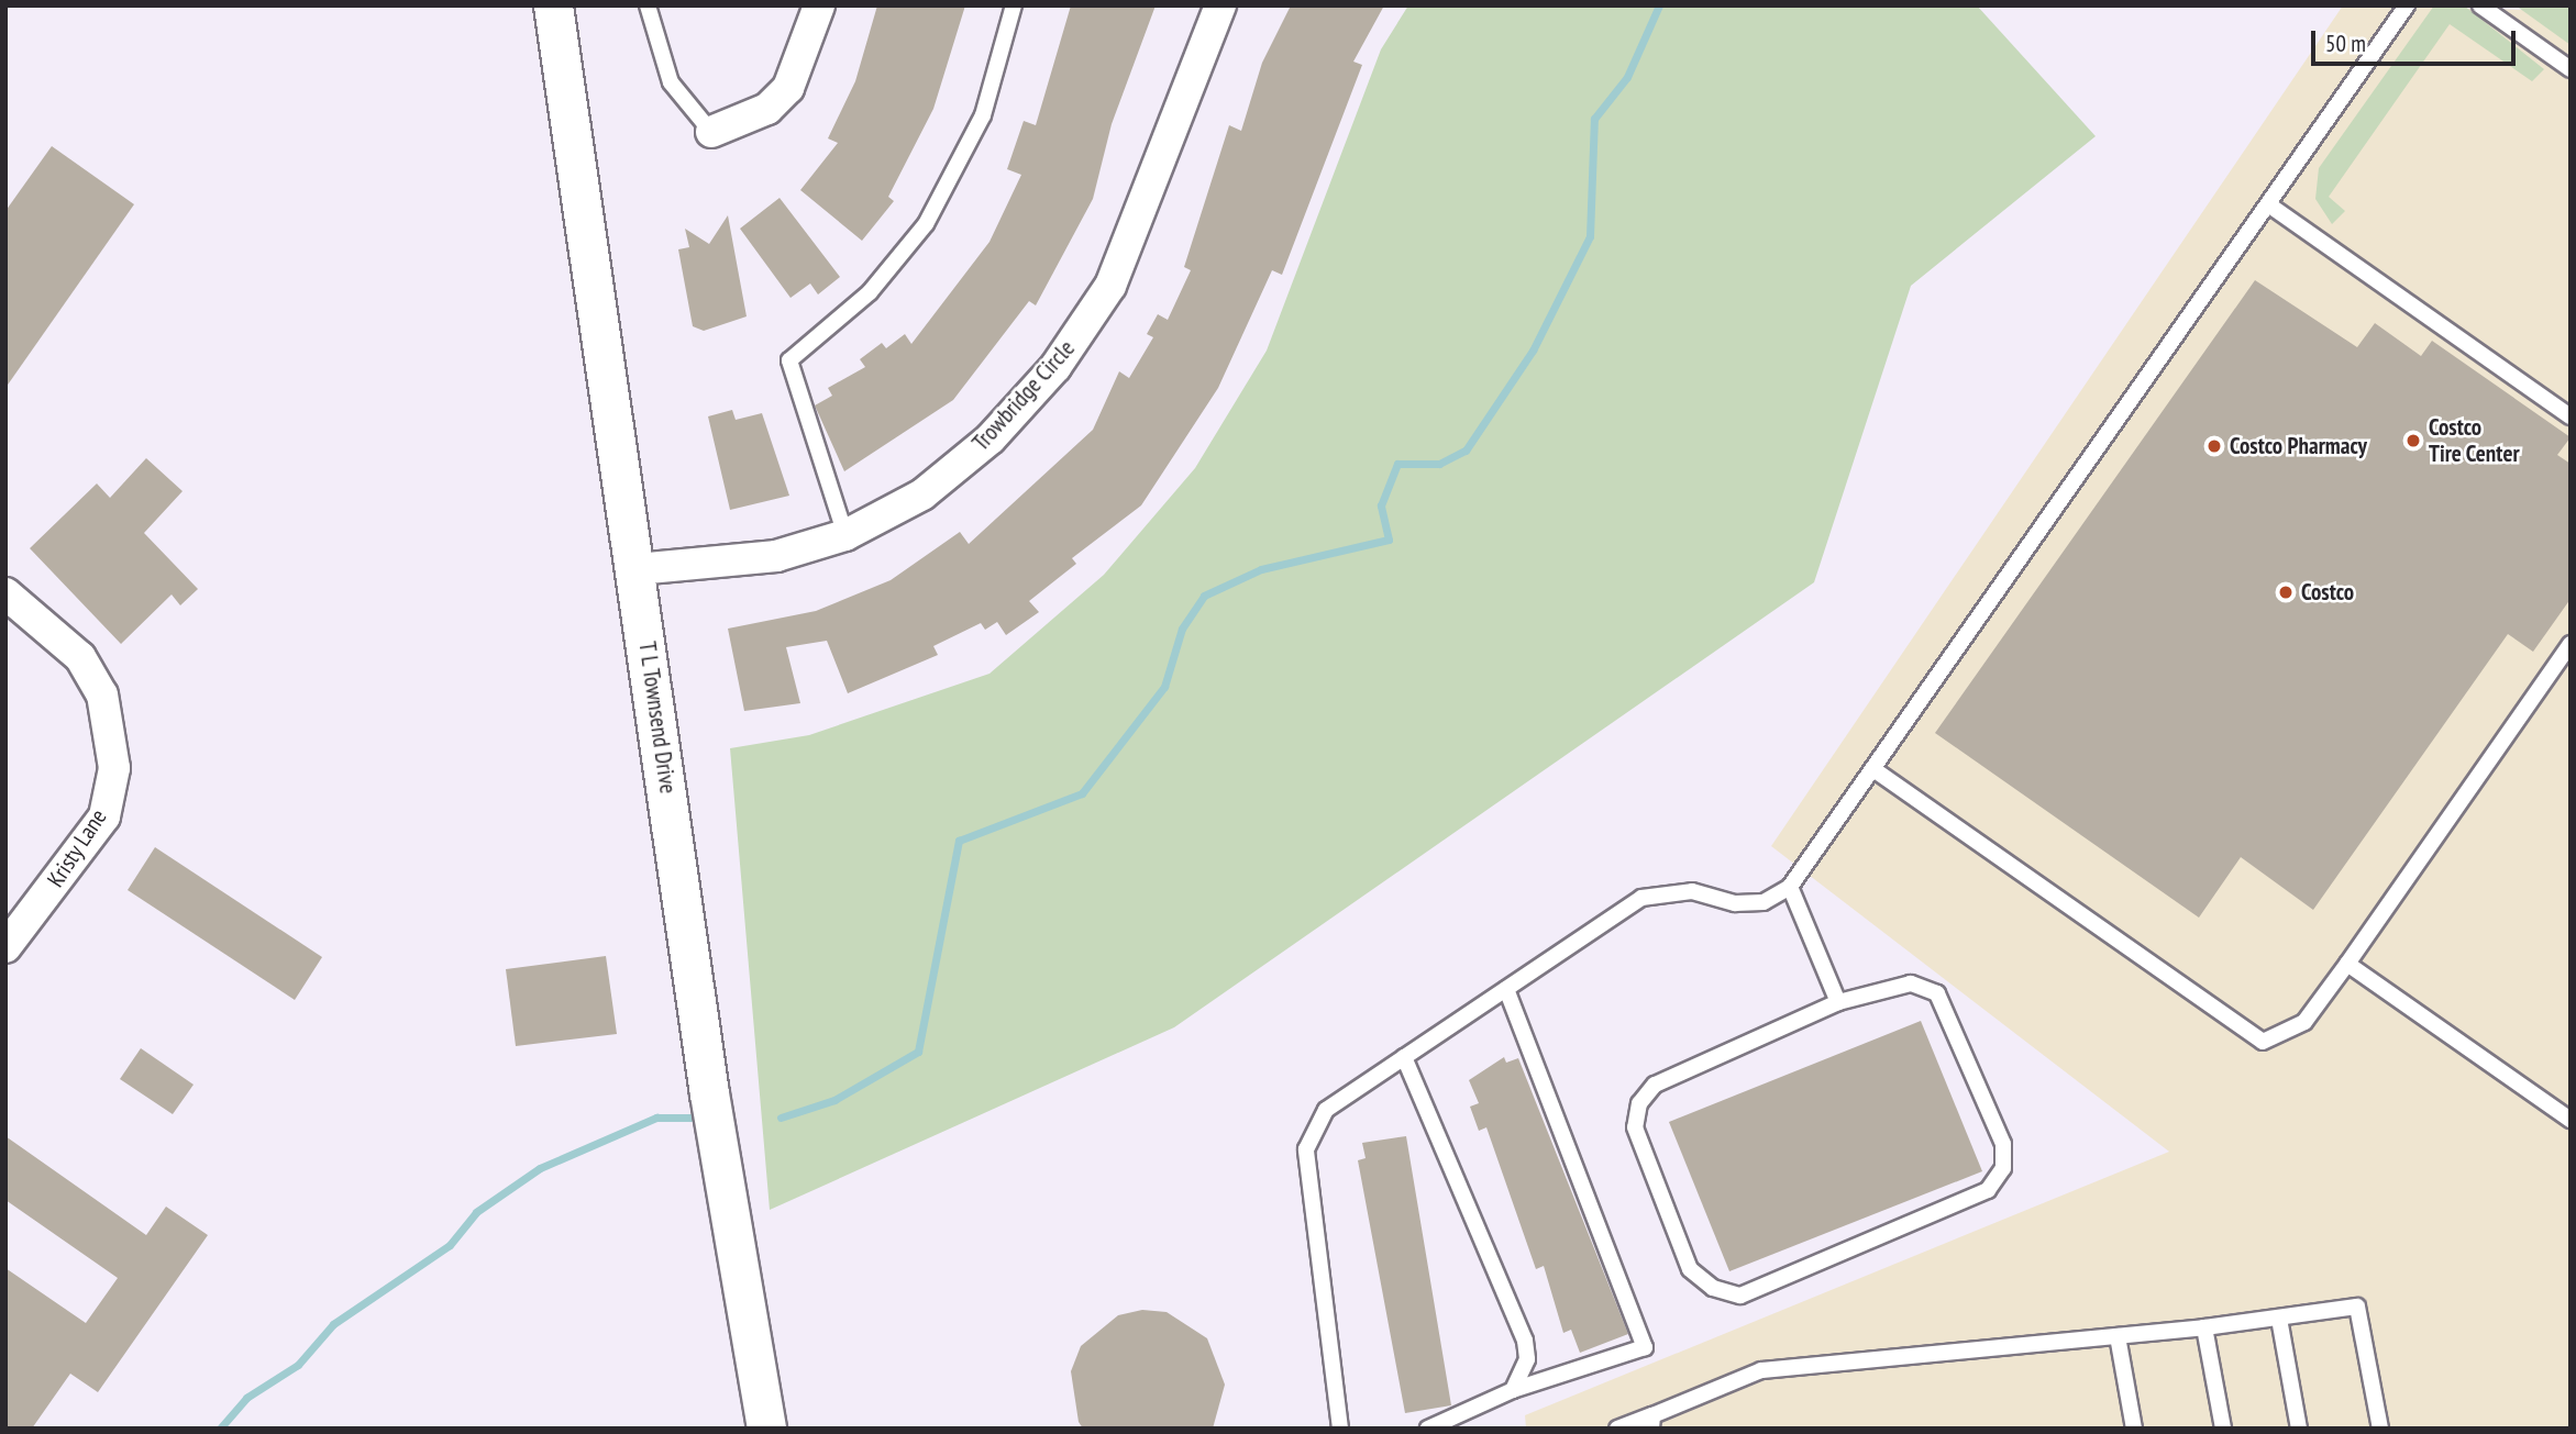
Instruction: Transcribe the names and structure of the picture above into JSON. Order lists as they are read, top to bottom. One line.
{"streets":{"street":["Trowbridge Circle","T L Townsend Drive","Kristy Lane"]},"crossings":[["Trowbridge Circle","T L Townsend Drive"]],"places":["Costco Tire Center","Costco Pharmacy","Costco"],"scale_bar":"50 m"}
